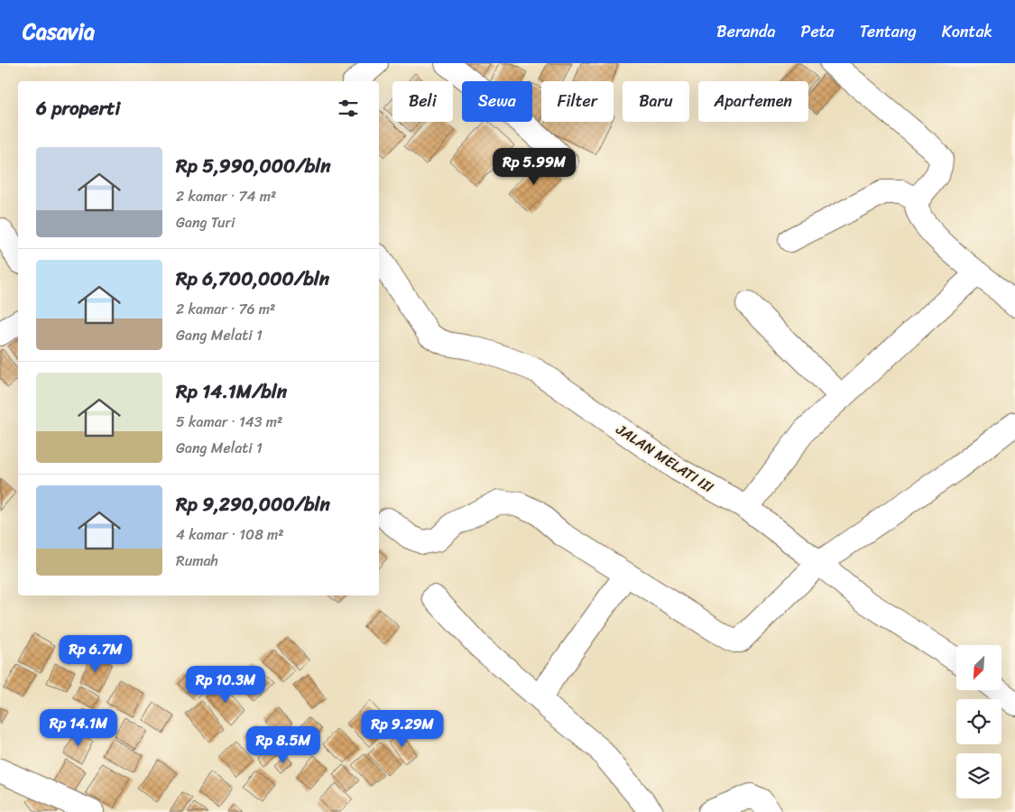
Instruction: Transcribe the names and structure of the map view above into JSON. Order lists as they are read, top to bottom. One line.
{"streets":{"street":["JALAN MELATI III"]},"north":"bottom left","page":{"header":"Casavia","nav":["Beranda","Peta","Tentang","Kontak"],"chip":["Beli","Sewa","Filter","Baru","Apartemen"],"heading":"6 properti","list":[{"name":"Rp 5,990,000/bln","note":"2 kamar · 74 m² · Gang Turi"},{"name":"Rp 6,700,000/bln","note":"2 kamar · 76 m² · Gang Melati 1"},{"name":"Rp 14.1M/bln","note":"5 kamar · 143 m² · Gang Melati 1"},{"name":"Rp 9,290,000/bln","note":"4 kamar · 108 m² · Rumah"}],"price":["Rp 5.99M","Rp 6.7M","Rp 10.3M","Rp 14.1M","Rp 9.29M","Rp 8.5M"]}}
